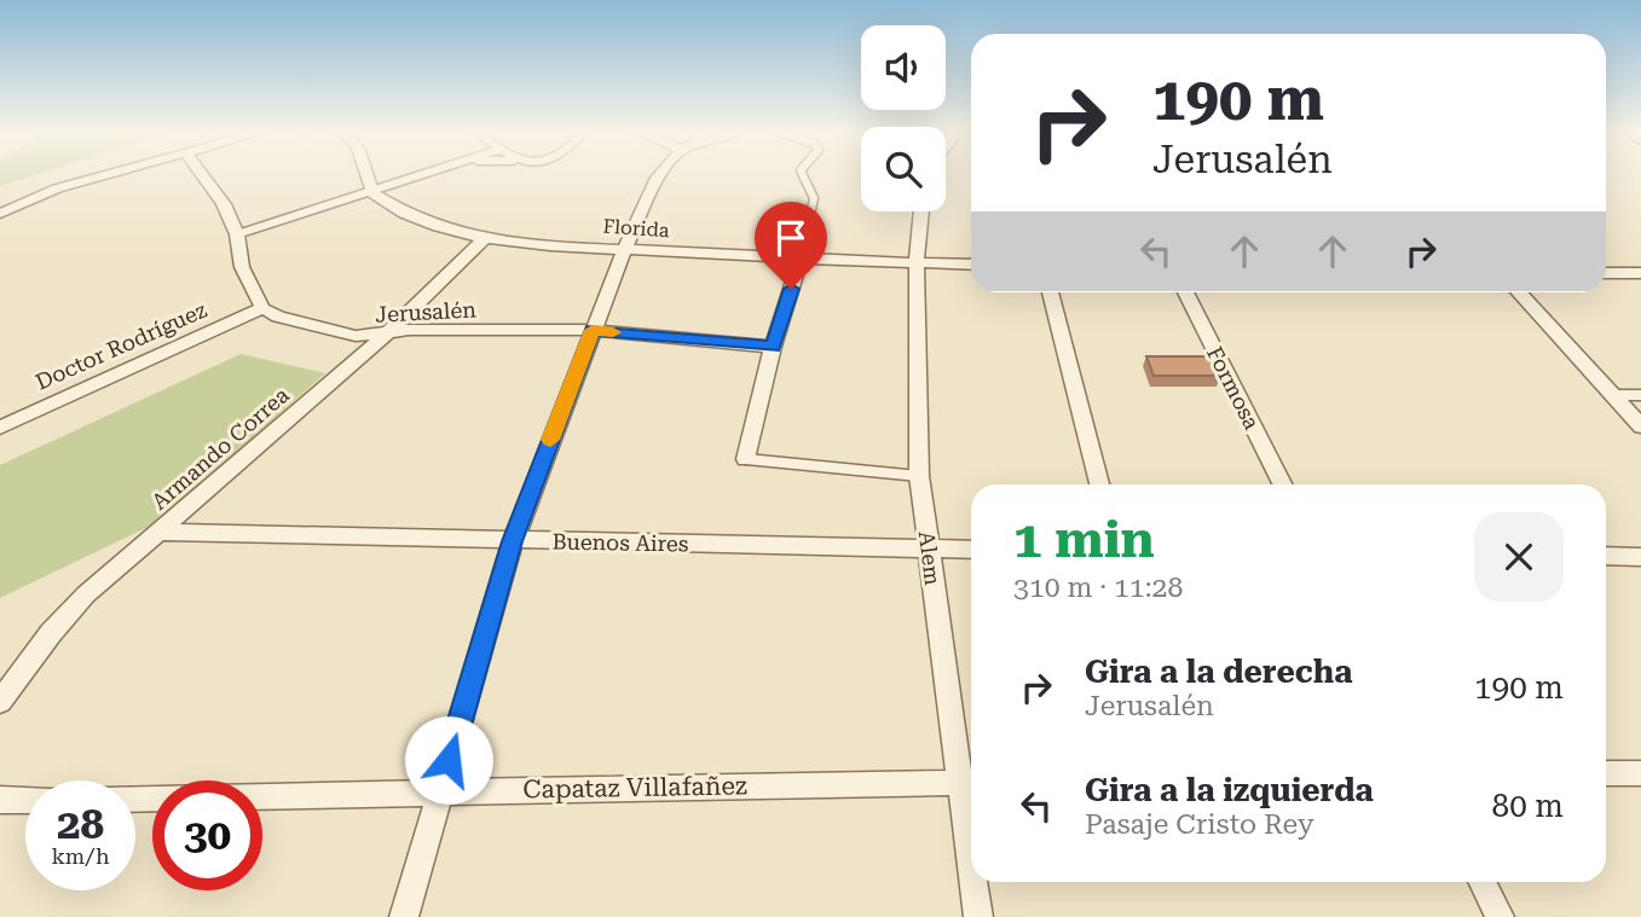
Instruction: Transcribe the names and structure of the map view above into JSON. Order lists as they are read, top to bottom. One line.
{"streets":{"street":["Florida","Jerusalén","Doctor Rodríguez","Formosa","Armando Correa","Buenos Aires","Alem","Capataz Villafañez"]},"crossings":[["Florida","Armando Correa"],["Florida","Alem"],["Jerusalén","Doctor Rodríguez"],["Jerusalén","Armando Correa"],["Armando Correa","Buenos Aires"],["Buenos Aires","Alem"],["Alem","Capataz Villafañez"]],"page":{"turn":["190 m","Jerusalén"],"heading":["1 min","310 m · 11:28"],"list":[{"name":"Gira a la derecha","note":"Jerusalén","value":"190 m"},{"name":"Gira a la izquierda","note":"Pasaje Cristo Rey","value":"80 m"}],"speed":"28 km/h","limit":"30"}}
